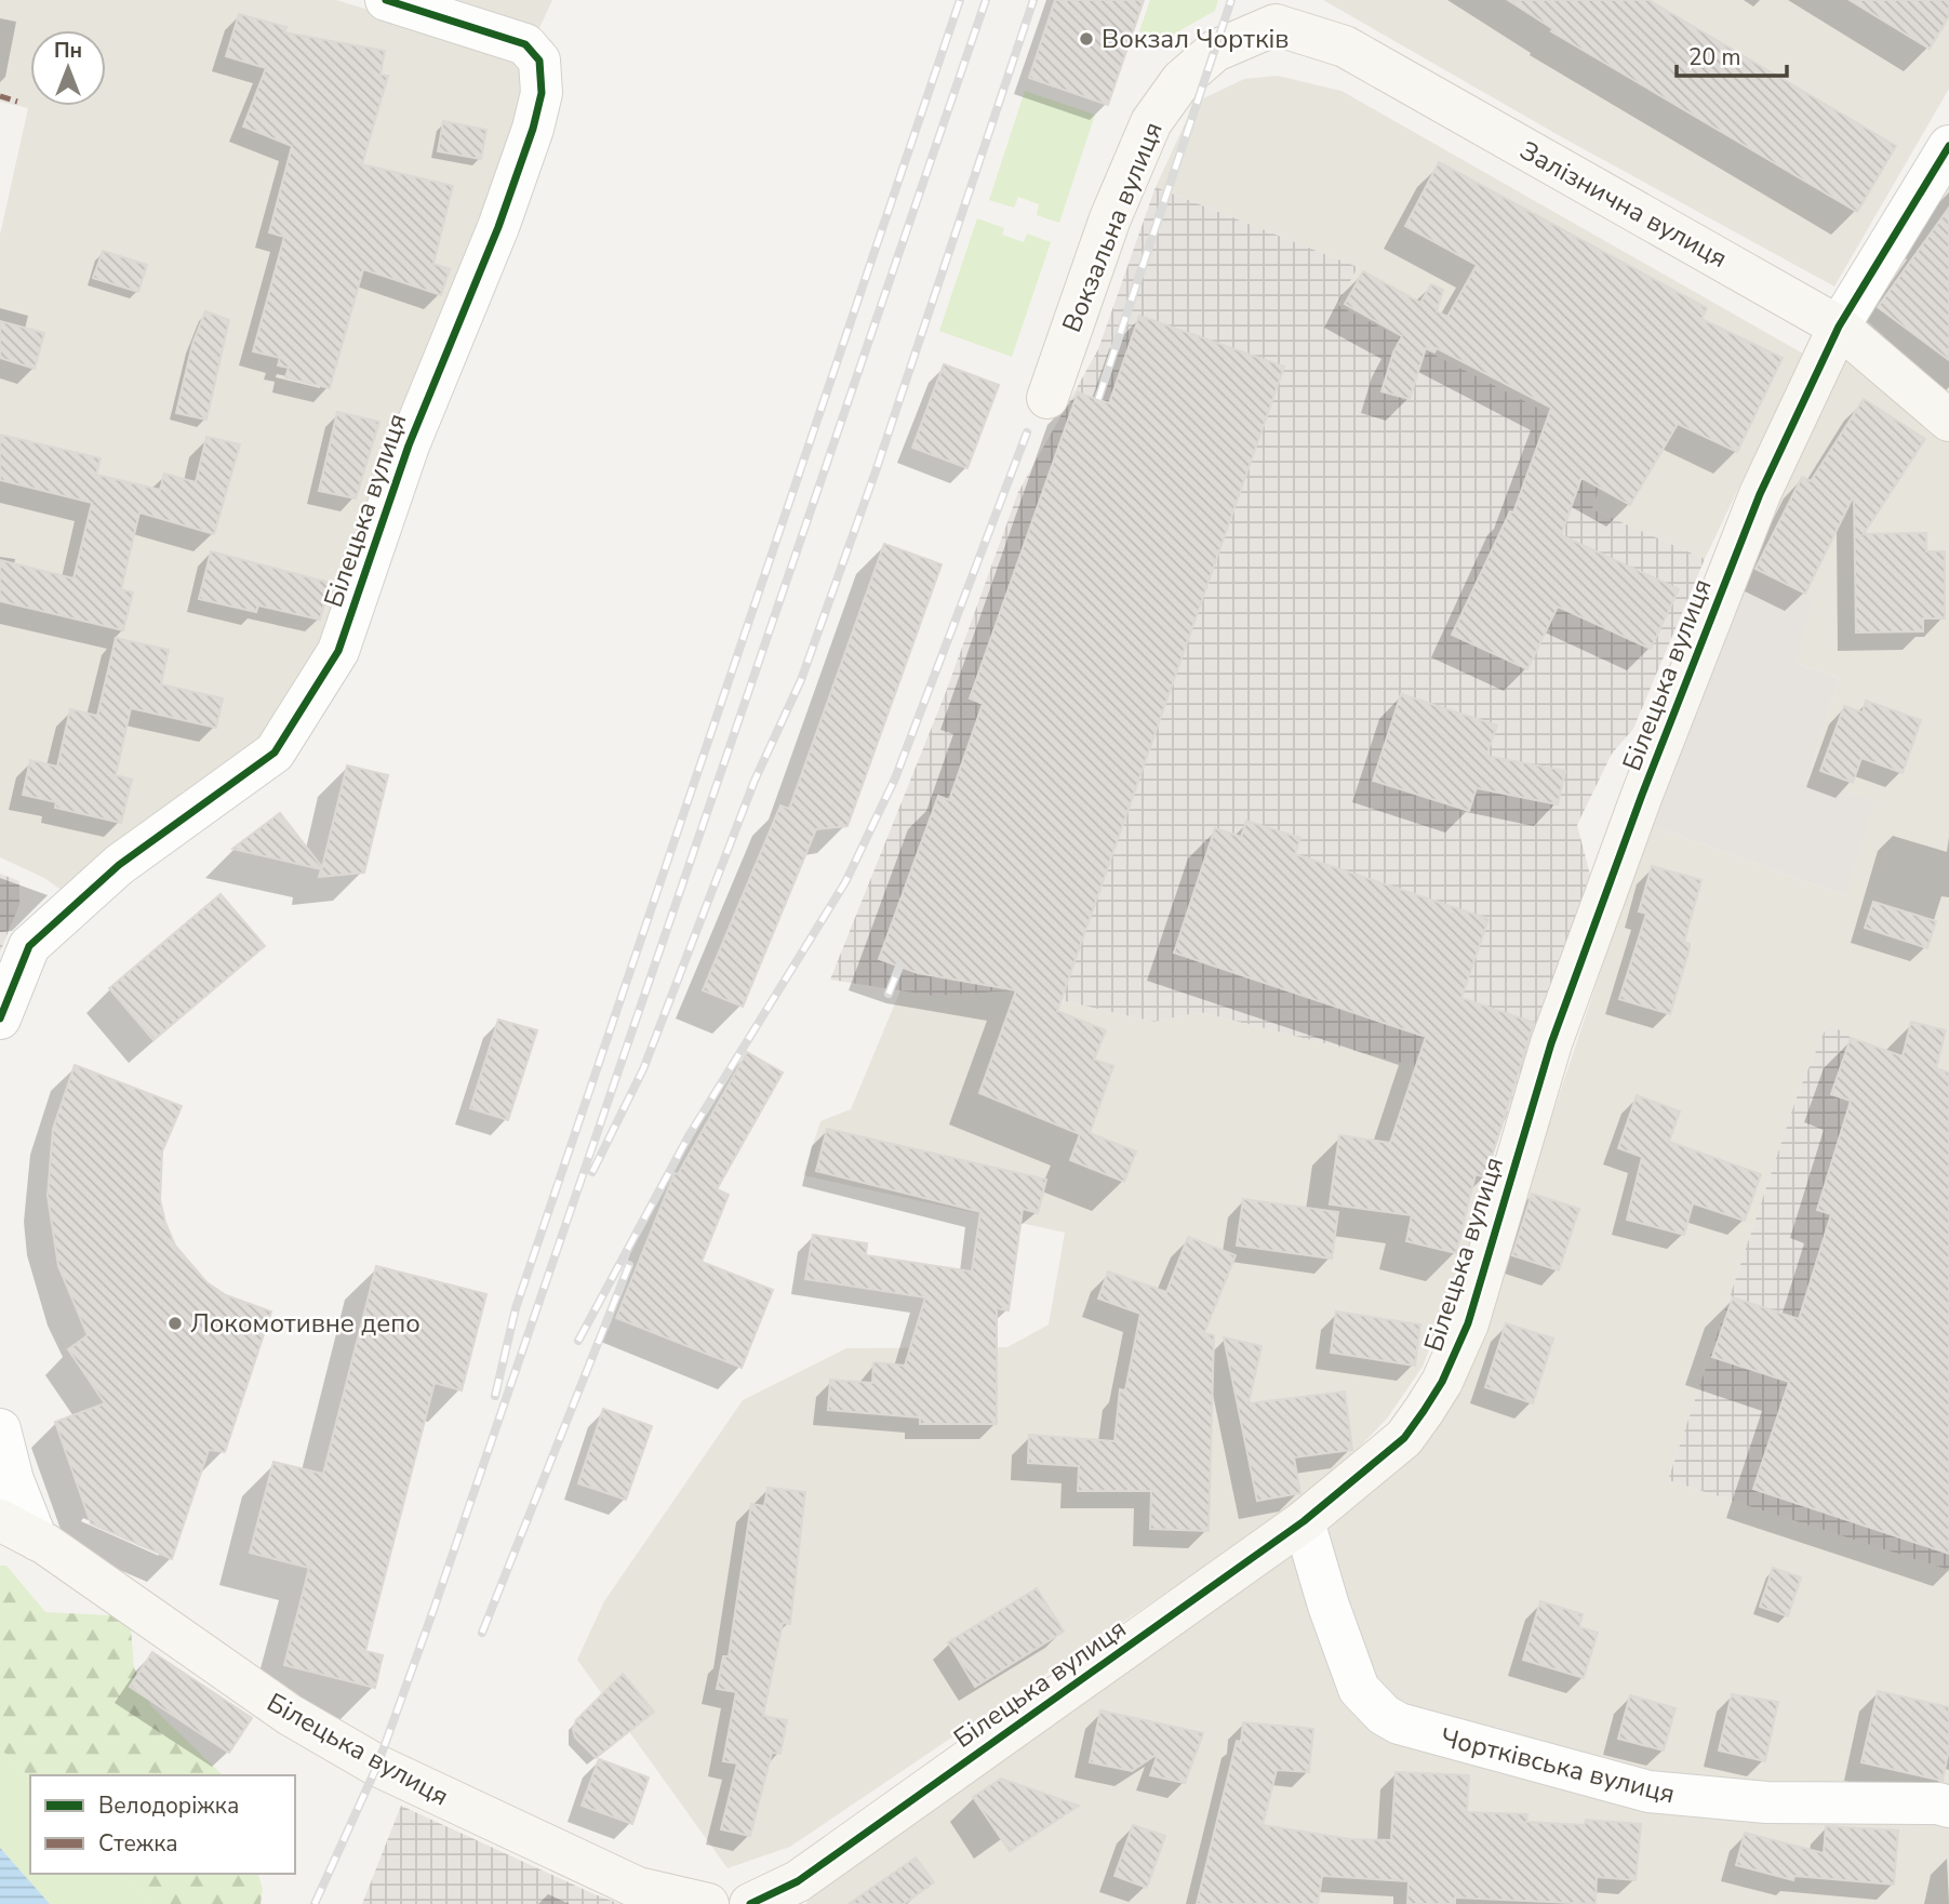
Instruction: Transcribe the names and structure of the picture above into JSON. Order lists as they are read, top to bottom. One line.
{"streets":{"street":["Залізнична вулиця","Вокзальна вулиця","Білецька вулиця","Чортківська вулиця"]},"crossings":[["Залізнична вулиця","Вокзальна вулиця"],["Залізнична вулиця","Білецька вулиця"],["Білецька вулиця","Чортківська вулиця"]],"places":["Вокзал Чортків","Локомотивне депо"],"legend":["Велодоріжка","Стежка"],"scale_bar":"20 m","north":"top"}
